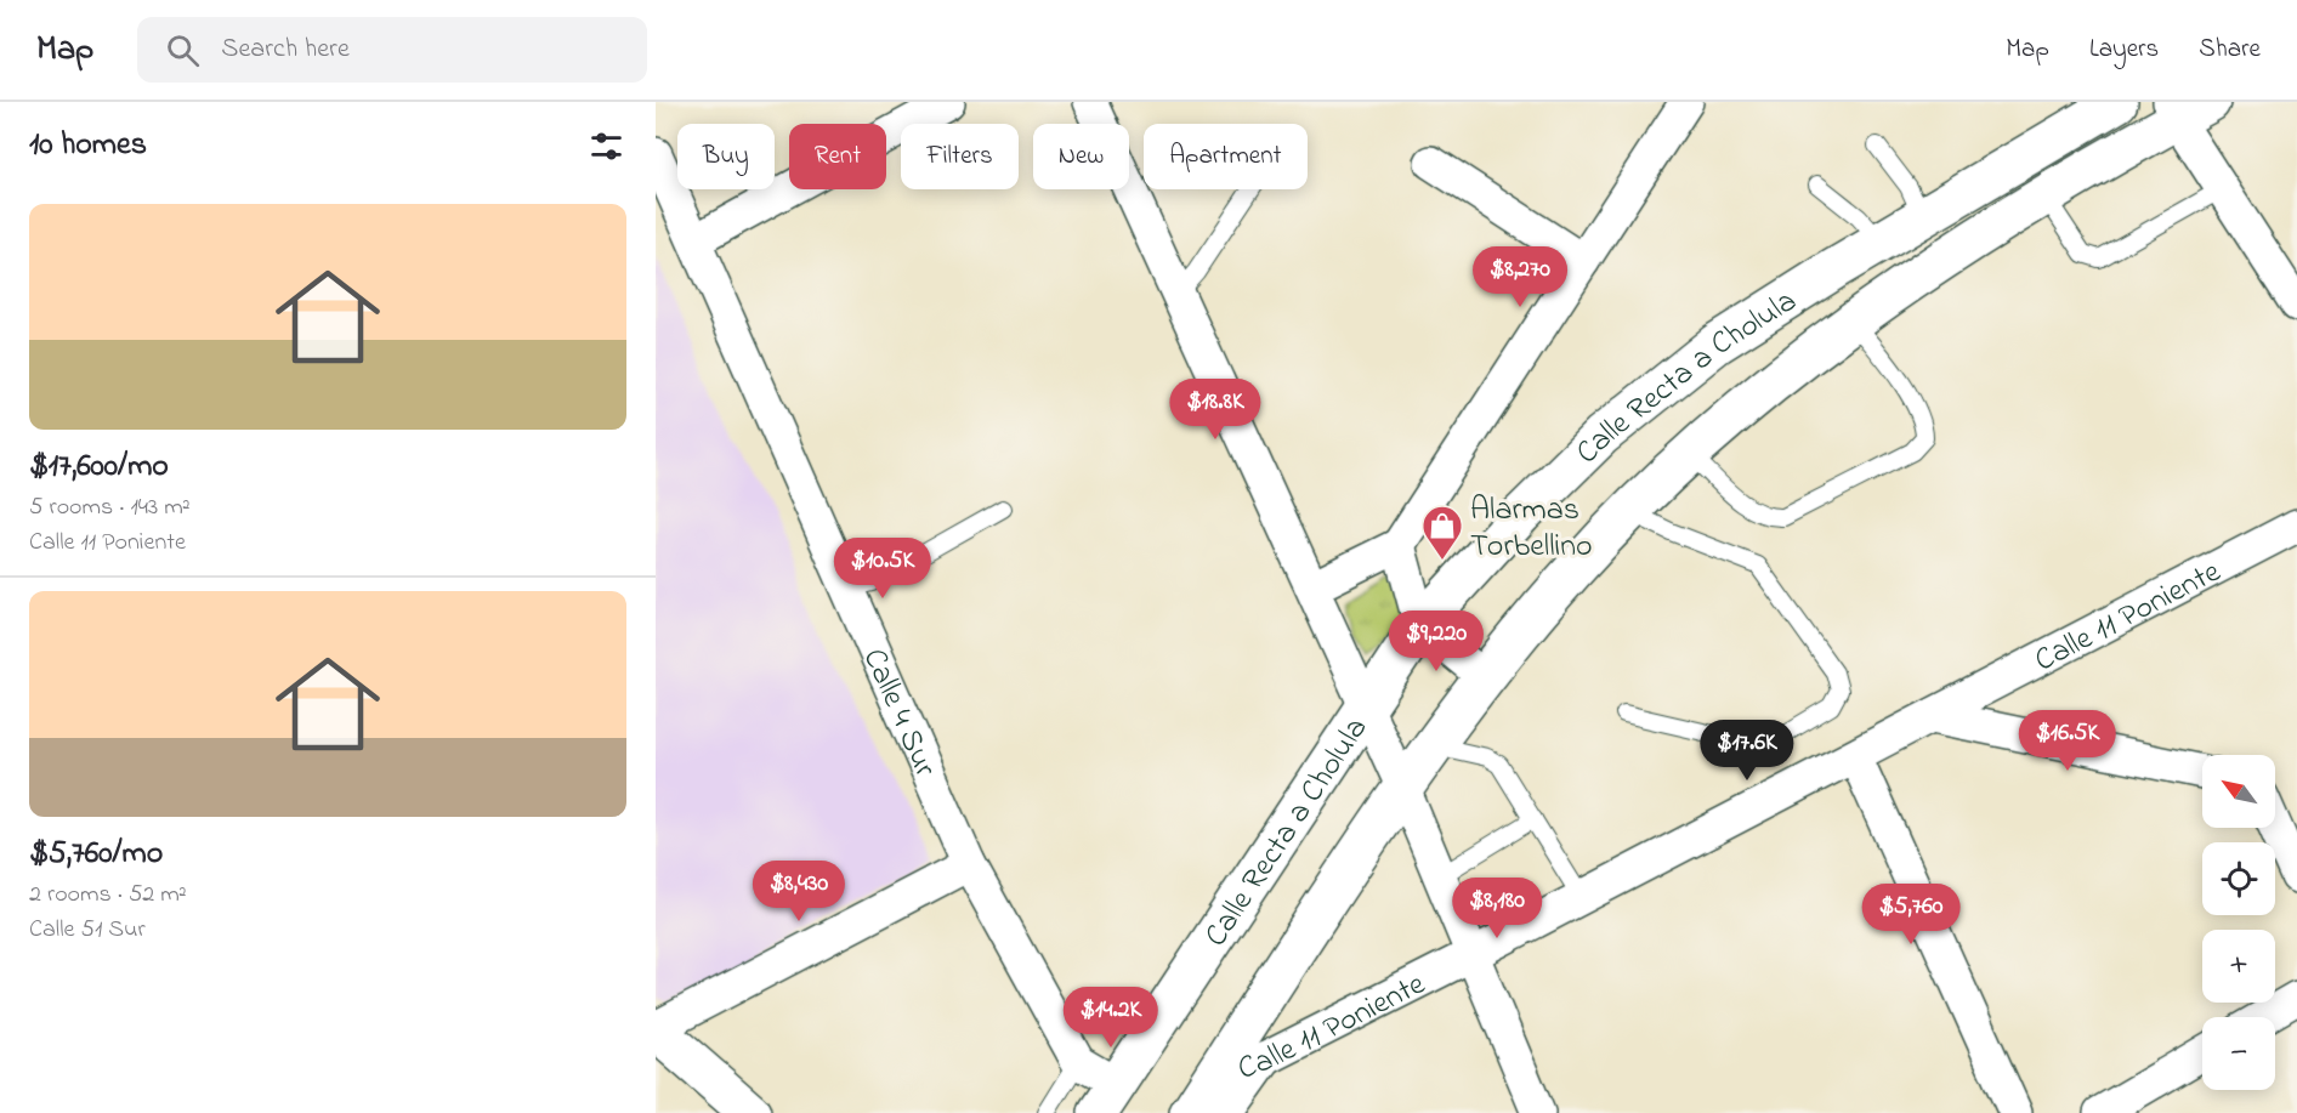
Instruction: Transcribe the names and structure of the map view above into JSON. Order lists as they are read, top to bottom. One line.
{"streets":{"main road":["Calle Recta a Cholula"],"street":["Calle 11 Poniente","Calle 4 Sur"]},"crossings":[["Calle Recta a Cholula","Calle 11 Poniente"]],"places":{"shop":["Alarmas Torbellino"]},"north":"top left","page":{"header":"Map","search":"Search here","nav":["Map","Layers","Share"],"heading":"10 homes","chip":["Buy","Rent","Filters","New","Apartment"],"list":[{"name":"$17,600/mo","note":"5 rooms · 143 m² · Calle 11 Poniente"},{"name":"$5,760/mo","note":"2 rooms · 52 m² · Calle 51 Sur"}],"price":["$8,270","$18.8K","$10.5K","$9,220","$16.5K","$17.6K","$8,430","$8,180","$5,760","$14.2K"],"map_buttons":["+","−"]}}
